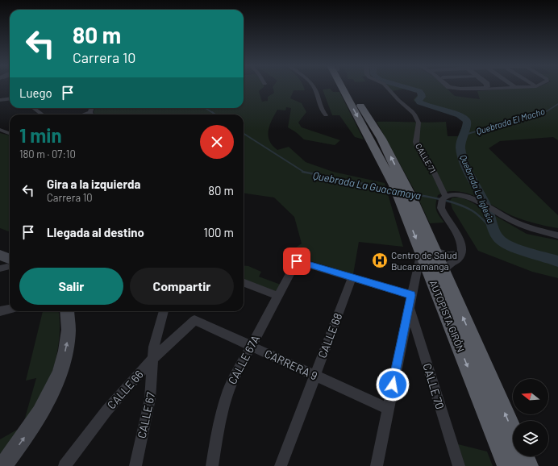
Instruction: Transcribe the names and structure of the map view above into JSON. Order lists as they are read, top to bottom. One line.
{"streets":{"highway":["AUTOPISTA GIRÓN"],"street":["CALLE 71","CALLE 68","CALLE 67A","CARRERA 9","CALLE 70","CALLE 66","CALLE 67"]},"crossings":[["CALLE 68","CALLE 67A"],["CALLE 68","CARRERA 9"],["CALLE 67A","CARRERA 9"],["CARRERA 9","CALLE 66"],["CALLE 66","CALLE 67"]],"water":["Quebrada El Macho","Quebrada La Guacamaya","Quebrada La Iglesia"],"places":{"hospital":["Centro de Salud Bucaramanga"]},"north":"left","page":{"turn":["80 m","Carrera 10"],"then":"Luego","heading":["1 min","180 m · 07:10"],"list":[{"name":"Gira a la izquierda","note":"Carrera 10","value":"80 m"},{"name":"Llegada al destino","value":"100 m"}],"buttons":["Salir","Compartir"]}}
